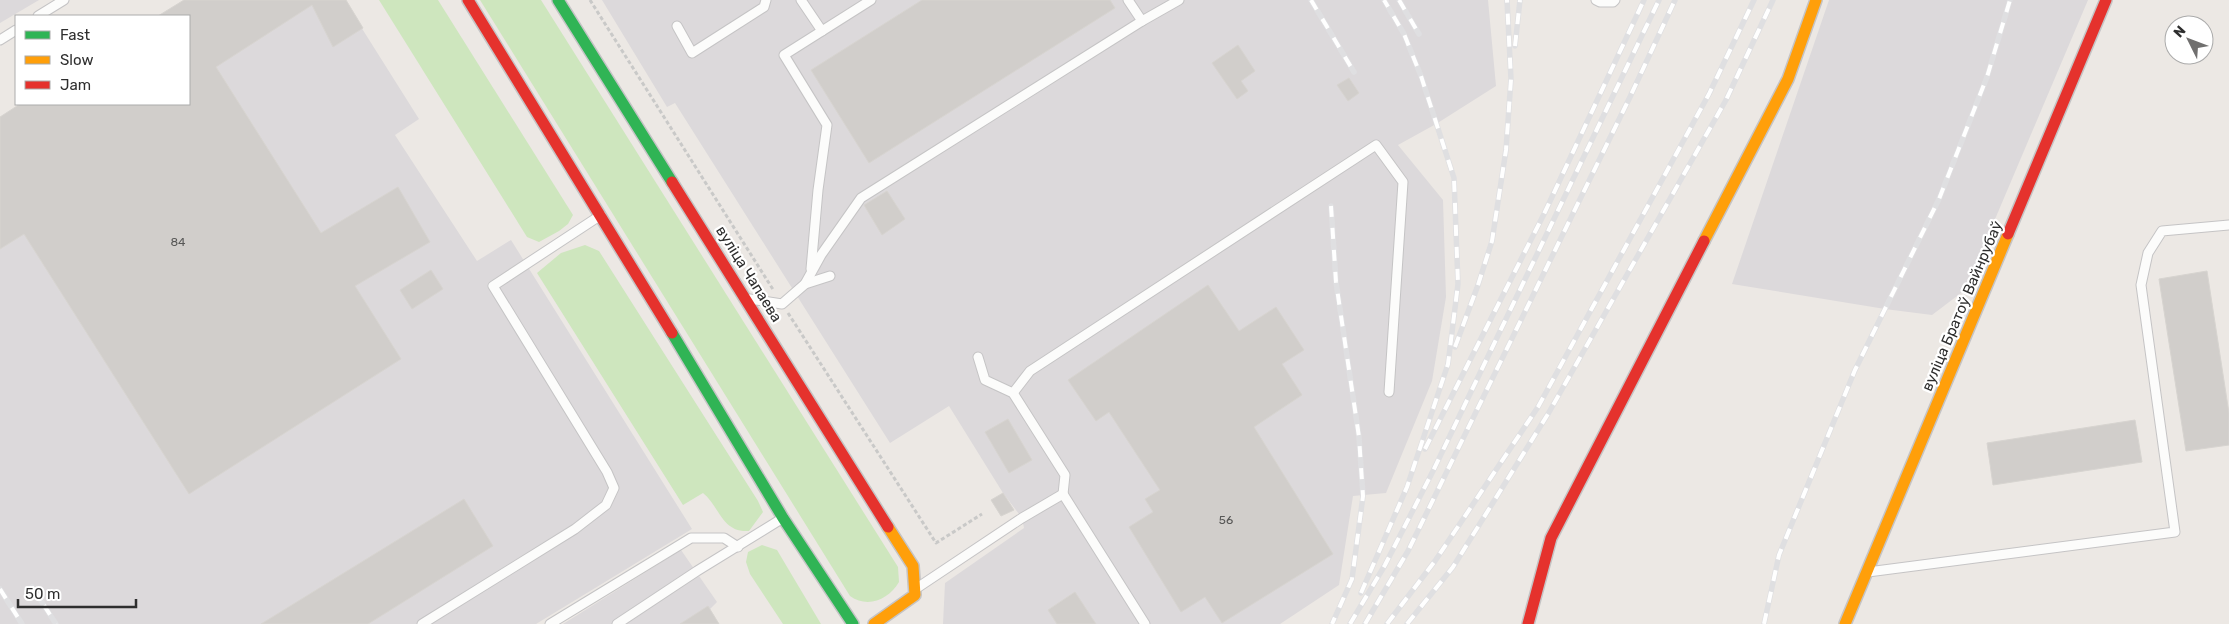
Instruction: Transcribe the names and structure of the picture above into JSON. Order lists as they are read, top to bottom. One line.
{"streets":{"street":["вуліца Чапаева","вуліца Братоў Вайнрубаў"]},"house_numbers":["84","56"],"legend":["Fast","Slow","Jam"],"scale_bar":"50 m","north":"top left"}
